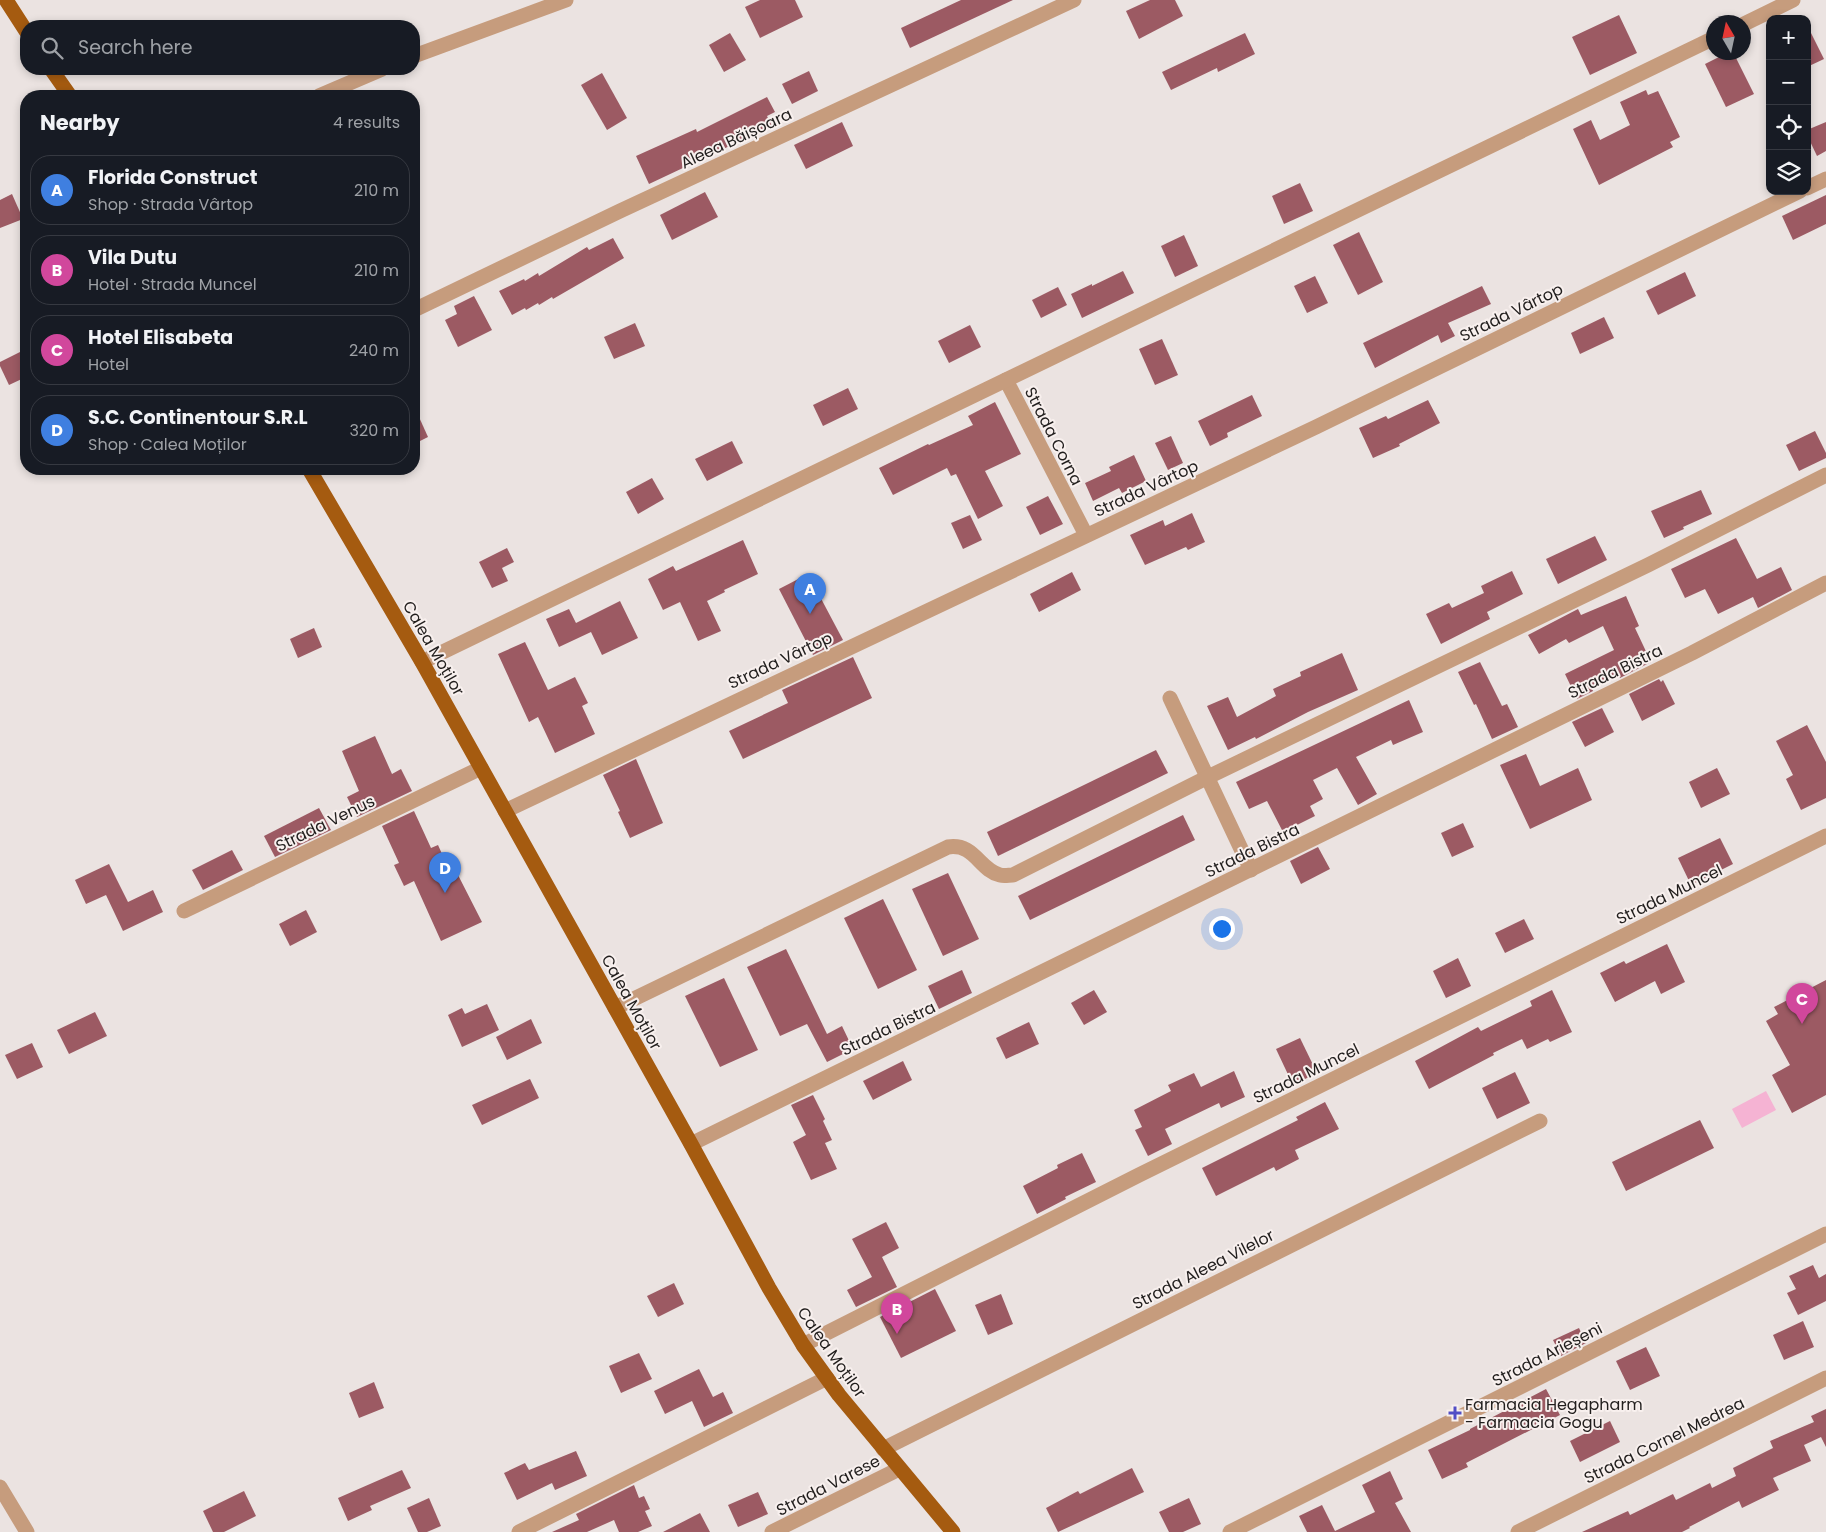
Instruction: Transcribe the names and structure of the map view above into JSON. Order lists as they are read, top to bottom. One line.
{"streets":{"main road":["Calea Moților"],"street":["Aleea Băișoara","Strada Vârtop","Strada Corna","Strada Bistra","Strada Venus","Strada Muncel","Strada Aleea Vilelor","Strada Arieșeni","Strada Cornel Medrea","Strada Varese"]},"crossings":[["Strada Vârtop","Strada Corna"],["Strada Vârtop","Calea Moților"],["Calea Moților","Strada Bistra"],["Calea Moților","Strada Venus"],["Calea Moților","Strada Muncel"],["Calea Moților","Strada Aleea Vilelor"],["Calea Moților","Strada Varese"]],"places":{"health":["Farmacia Hegapharm - Farmacia Gogu"]},"north":"top","page":{"map_buttons":["+","−"],"search":"Search here","heading":["Nearby","4 results"],"list":[{"mark":"A","name":"Florida Construct","note":"Shop · Strada Vârtop","value":"210 m"},{"mark":"B","name":"Vila Dutu","note":"Hotel · Strada Muncel","value":"210 m"},{"mark":"C","name":"Hotel Elisabeta","note":"Hotel","value":"240 m"},{"mark":"D","name":"S.C. Continentour S.R.L","note":"Shop · Calea Moților","value":"320 m"}],"pins":["A","D","C","B"]}}
